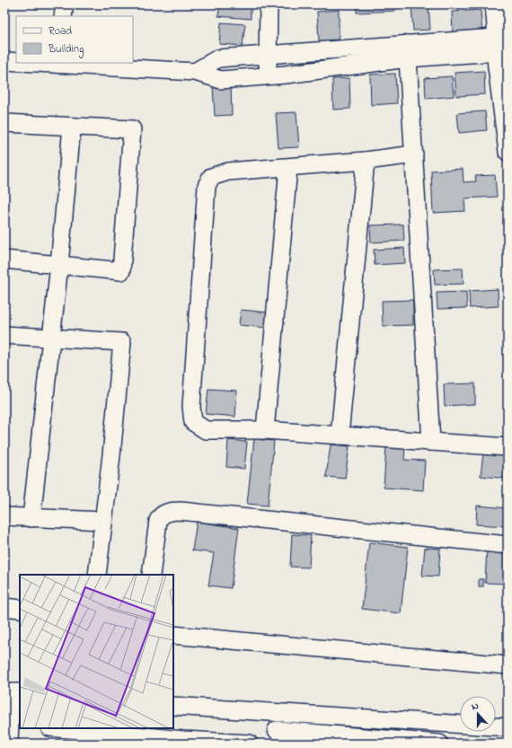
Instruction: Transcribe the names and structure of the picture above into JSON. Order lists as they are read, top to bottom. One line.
{"legend":["Road","Building"],"north":"top"}
